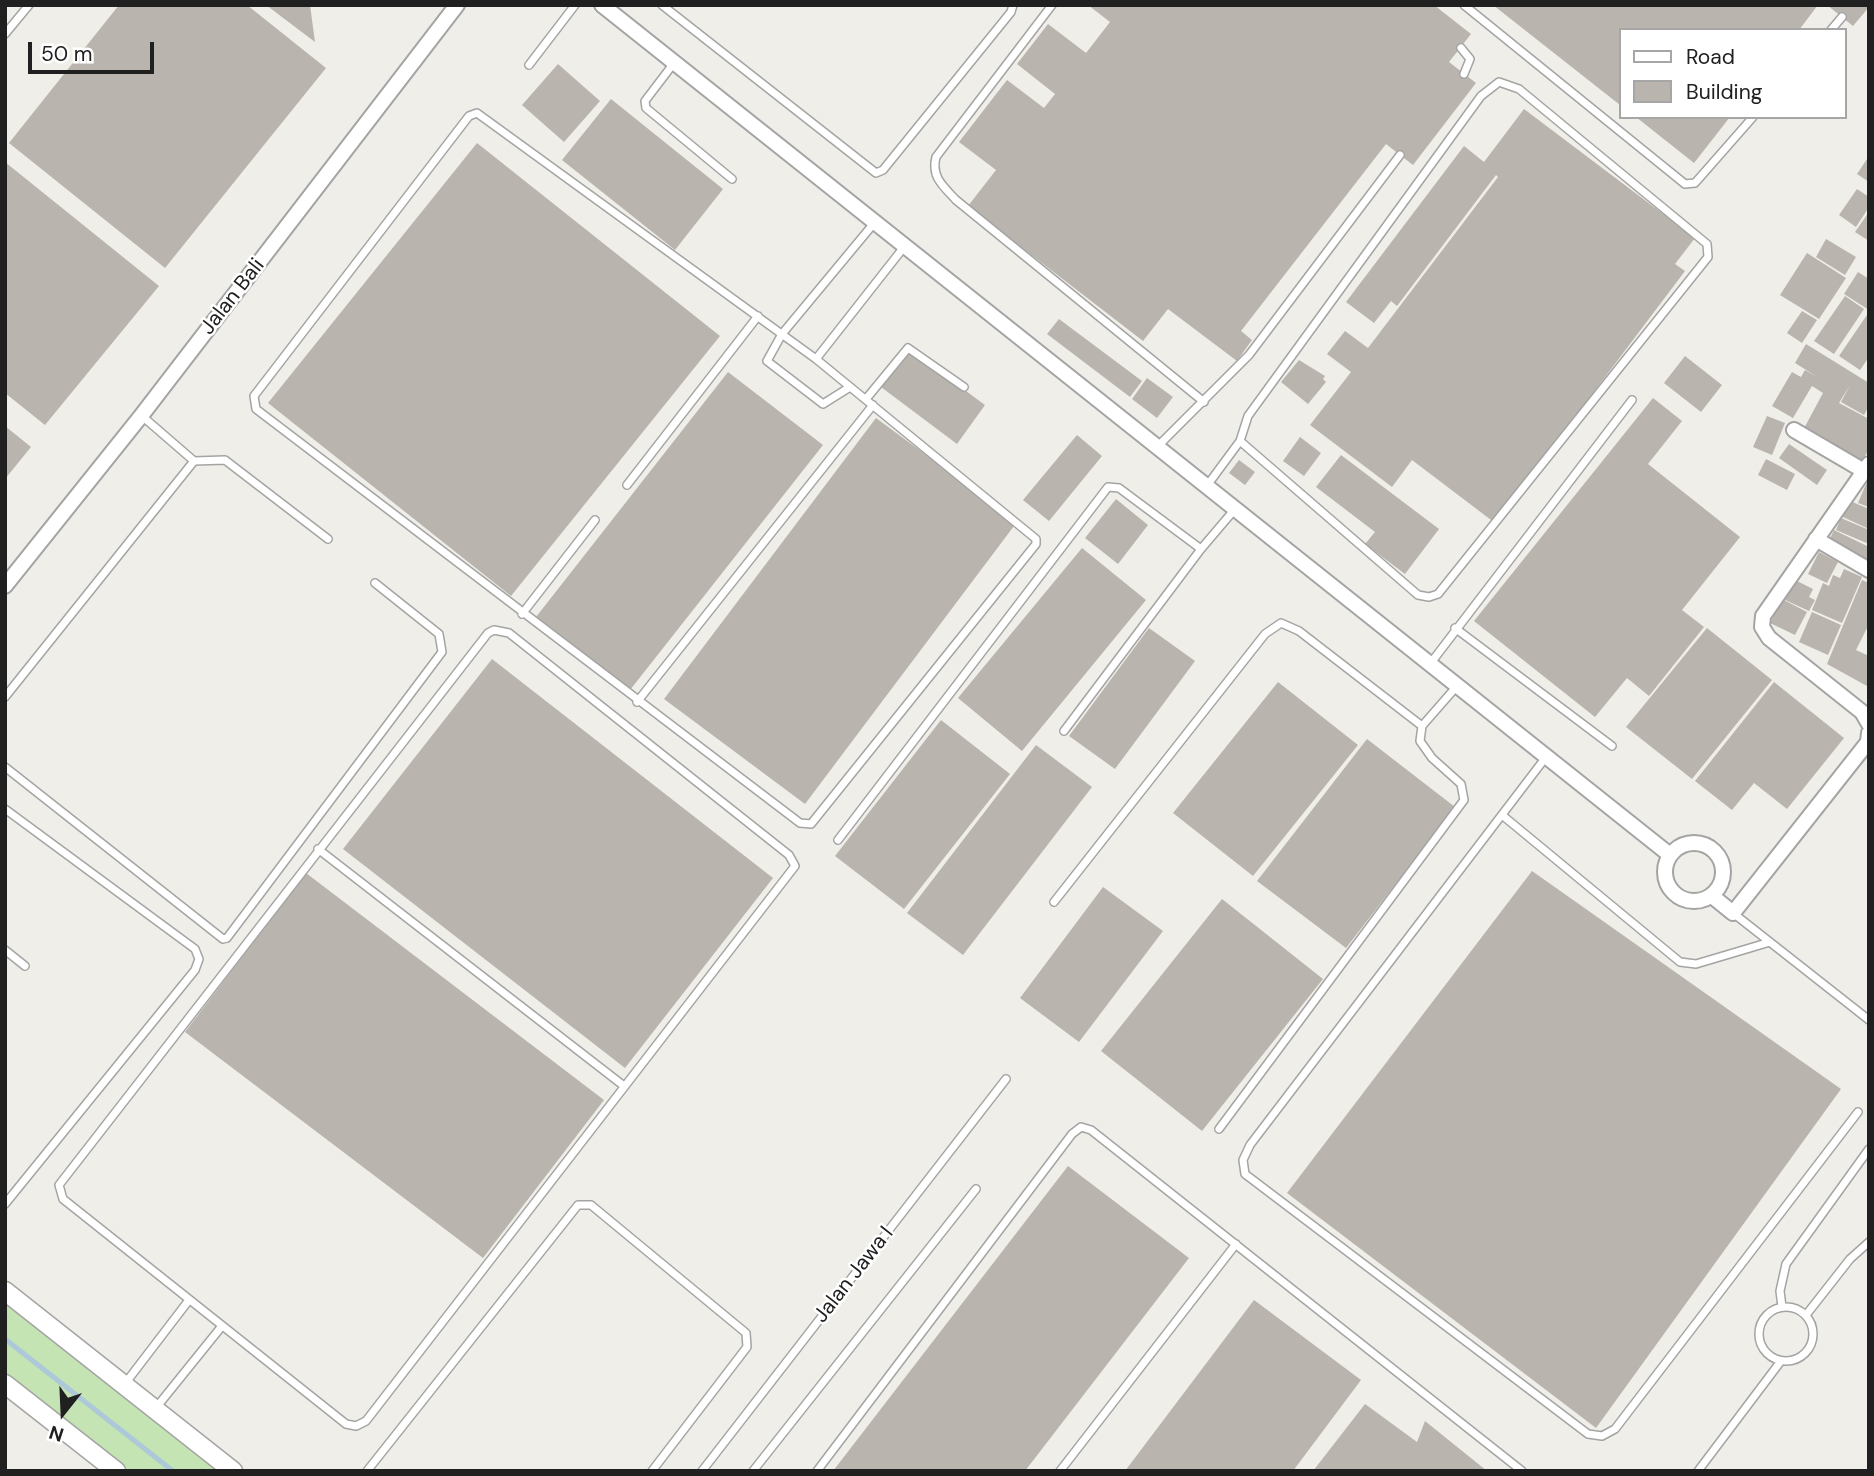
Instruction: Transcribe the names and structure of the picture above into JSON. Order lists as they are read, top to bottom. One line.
{"streets":{"street":["Jalan Bali"],"lane":["Jalan Jawa I"]},"legend":["Road","Building"],"scale_bar":"50 m","north":"bottom"}
